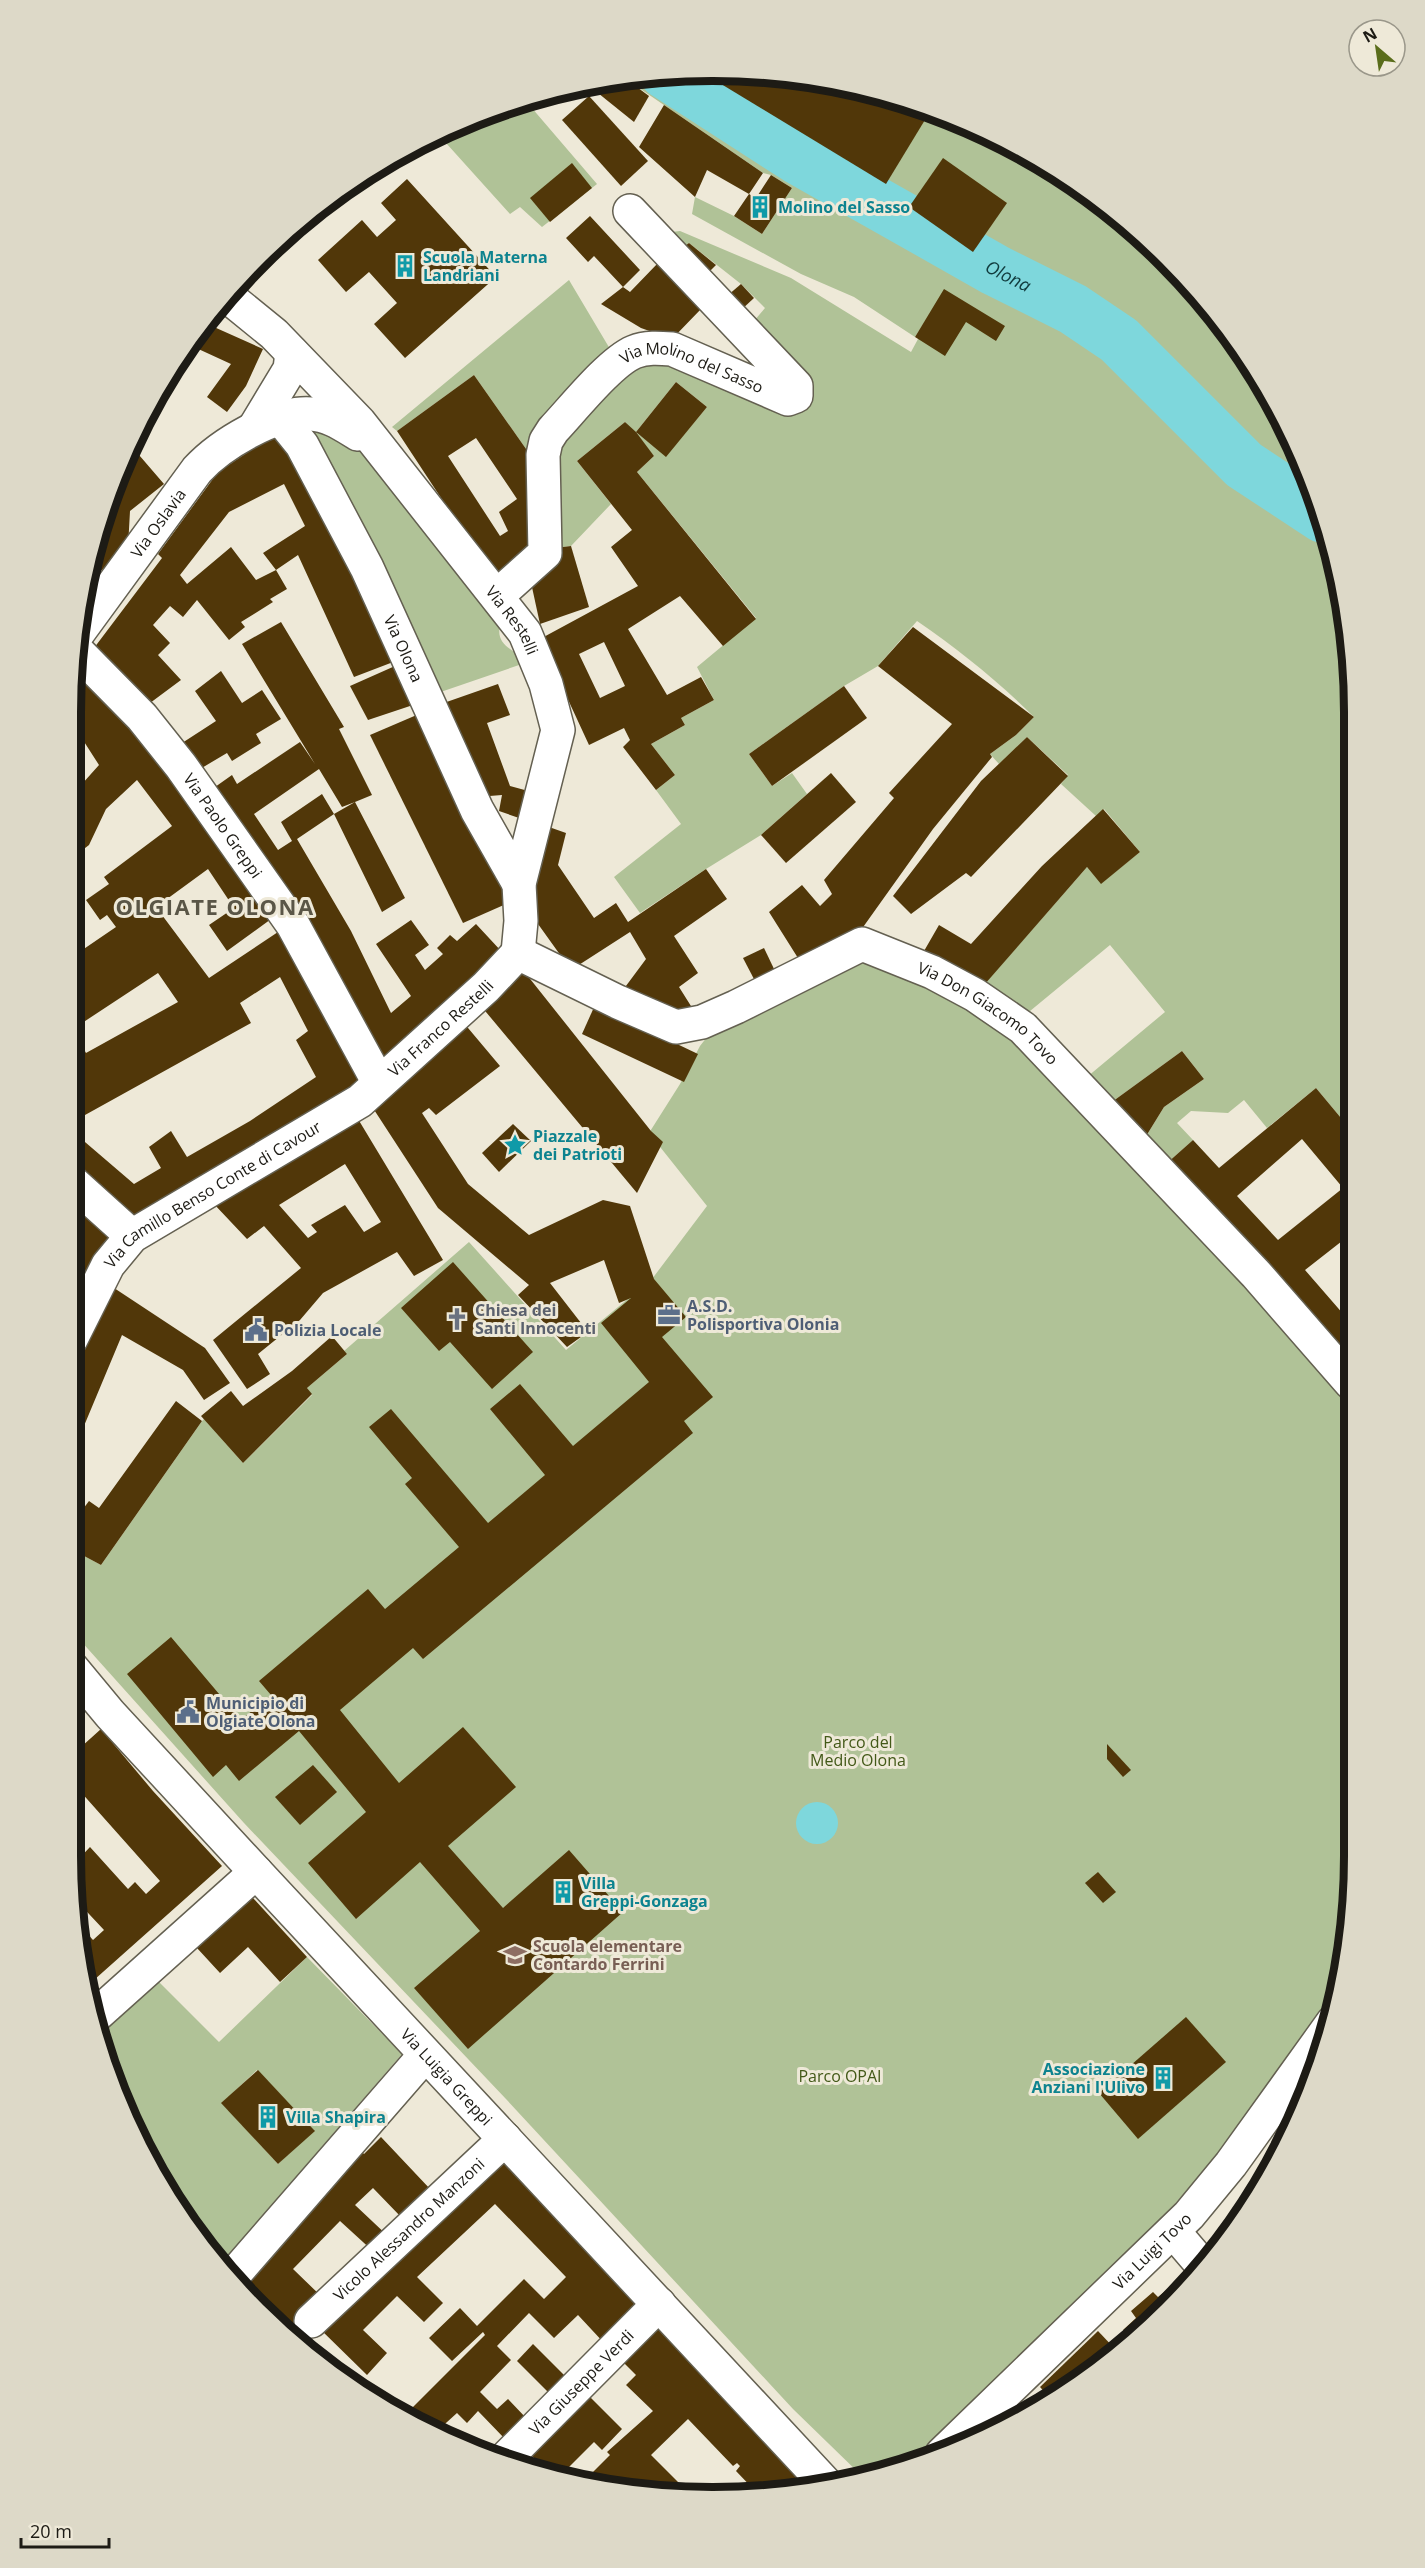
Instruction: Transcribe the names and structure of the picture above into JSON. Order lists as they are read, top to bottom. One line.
{"streets":{"street":["Via Molino del Sasso","Via Oslavia","Via Restelli","Via Olona","Via Paolo Greppi","Via Don Giacomo Tovo","Via Franco Restelli","Via Camillo Benso Conte di Cavour","Via Luigia Greppi","Vicolo Alessandro Manzoni","Via Luigi Tovo","Via Giuseppe Verdi"]},"crossings":[["Via Molino del Sasso","Via Restelli"],["Via Oslavia","Via Restelli"],["Via Oslavia","Via Olona"],["Via Restelli","Via Olona"],["Via Restelli","Via Don Giacomo Tovo"],["Via Restelli","Via Franco Restelli"],["Via Paolo Greppi","Via Franco Restelli"],["Via Paolo Greppi","Via Camillo Benso Conte di Cavour"],["Via Don Giacomo Tovo","Via Franco Restelli"],["Via Franco Restelli","Via Camillo Benso Conte di Cavour"],["Via Luigia Greppi","Vicolo Alessandro Manzoni"],["Via Luigia Greppi","Via Giuseppe Verdi"]],"districts":["OLGIATE OLONA"],"water":["Olona"],"parks":["Parco del Medio Olona","Parco OPAI"],"places":{"building":["Molino del Sasso","Scuola Materna Landriani","Villa Greppi-Gonzaga","Associazione Anziani l'Ulivo","Villa Shapira"],"place":["Piazzale dei Patrioti"],"office":["A.S.D. Polisportiva Olonia"],"church":["Chiesa dei Santi Innocenti"],"public building":["Polizia Locale","Municipio di Olgiate Olona"],"school or university":["Scuola elementare Contardo Ferrini"]},"scale_bar":"20 m","north":"top left"}
